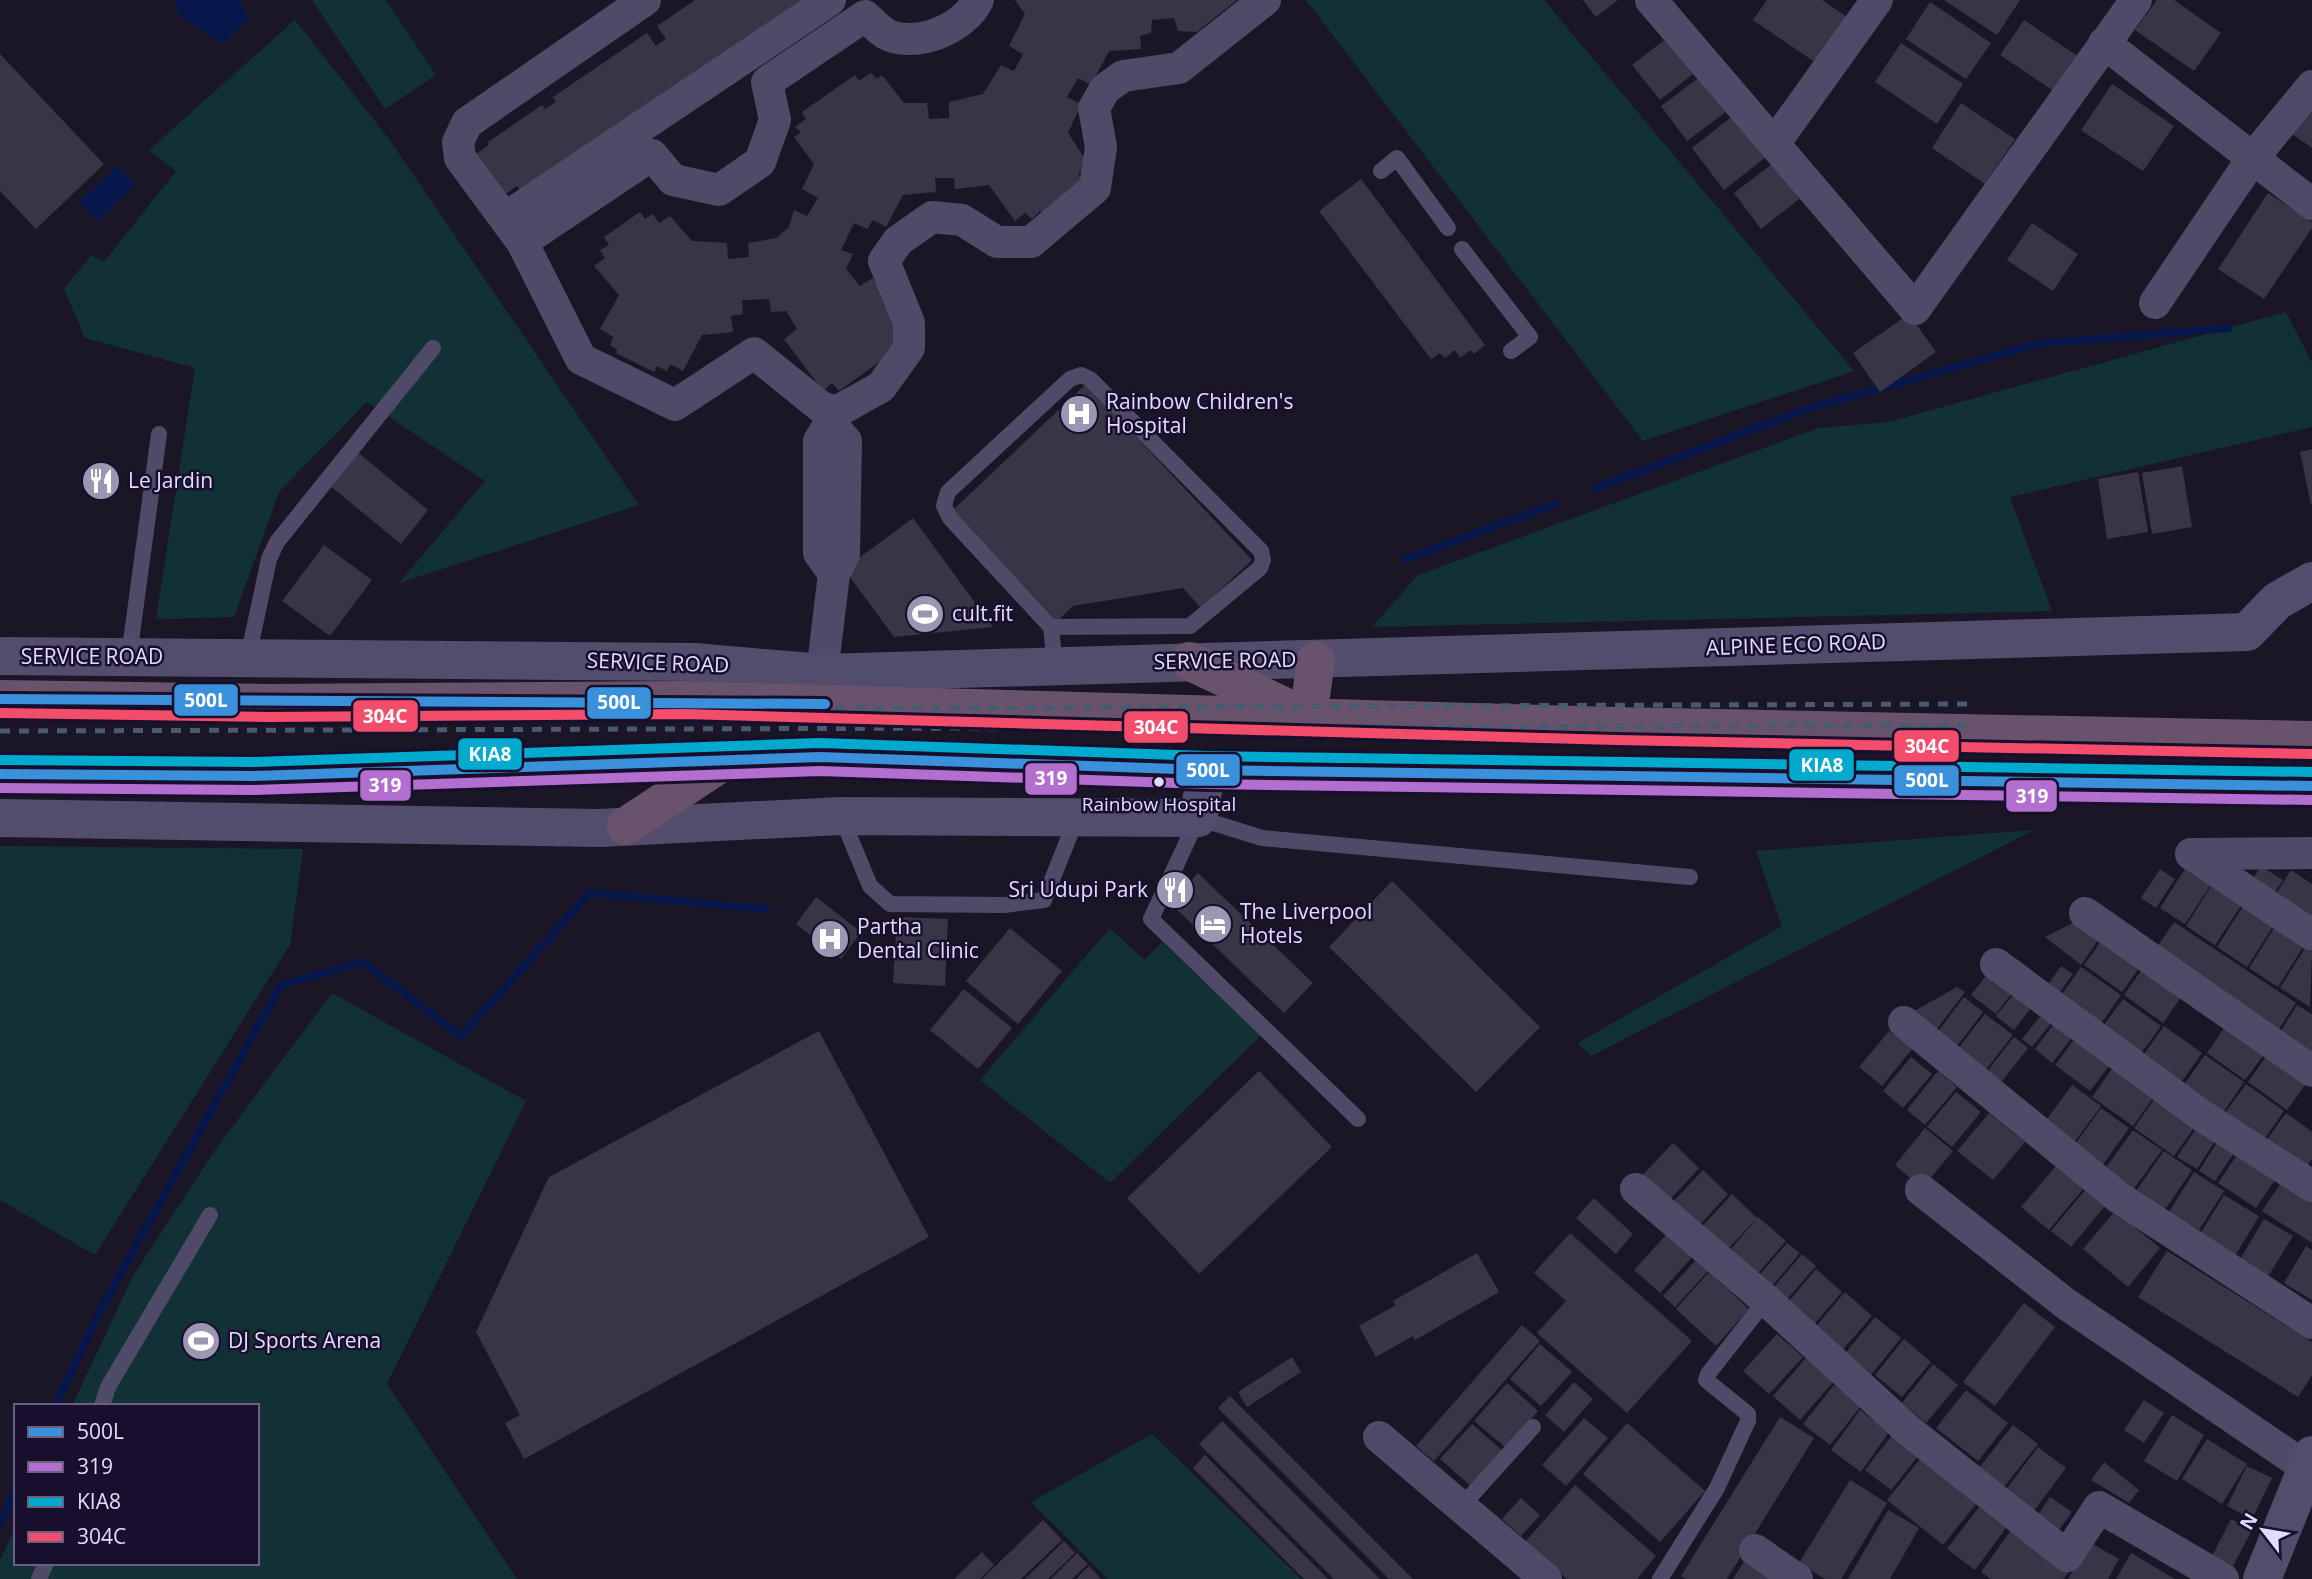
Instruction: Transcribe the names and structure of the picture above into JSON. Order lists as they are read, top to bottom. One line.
{"streets":{"street":["ALPINE ECO ROAD","SERVICE ROAD"]},"crossings":[["ALPINE ECO ROAD","SERVICE ROAD"]],"places":{"hospital":["Rainbow Children's Hospital","Partha Dental Clinic"],"restaurant":["Le Jardin","Sri Udupi Park"],"sports":["cult.fit","DJ Sports Arena"],"other":["Rainbow Hospital"],"hotel":["The Liverpool Hotels"]},"lines":["transit line 500L","transit line 304C","transit line KIA8","transit line 319"],"legend":["500L","319","KIA8","304C"],"north":"top left"}
